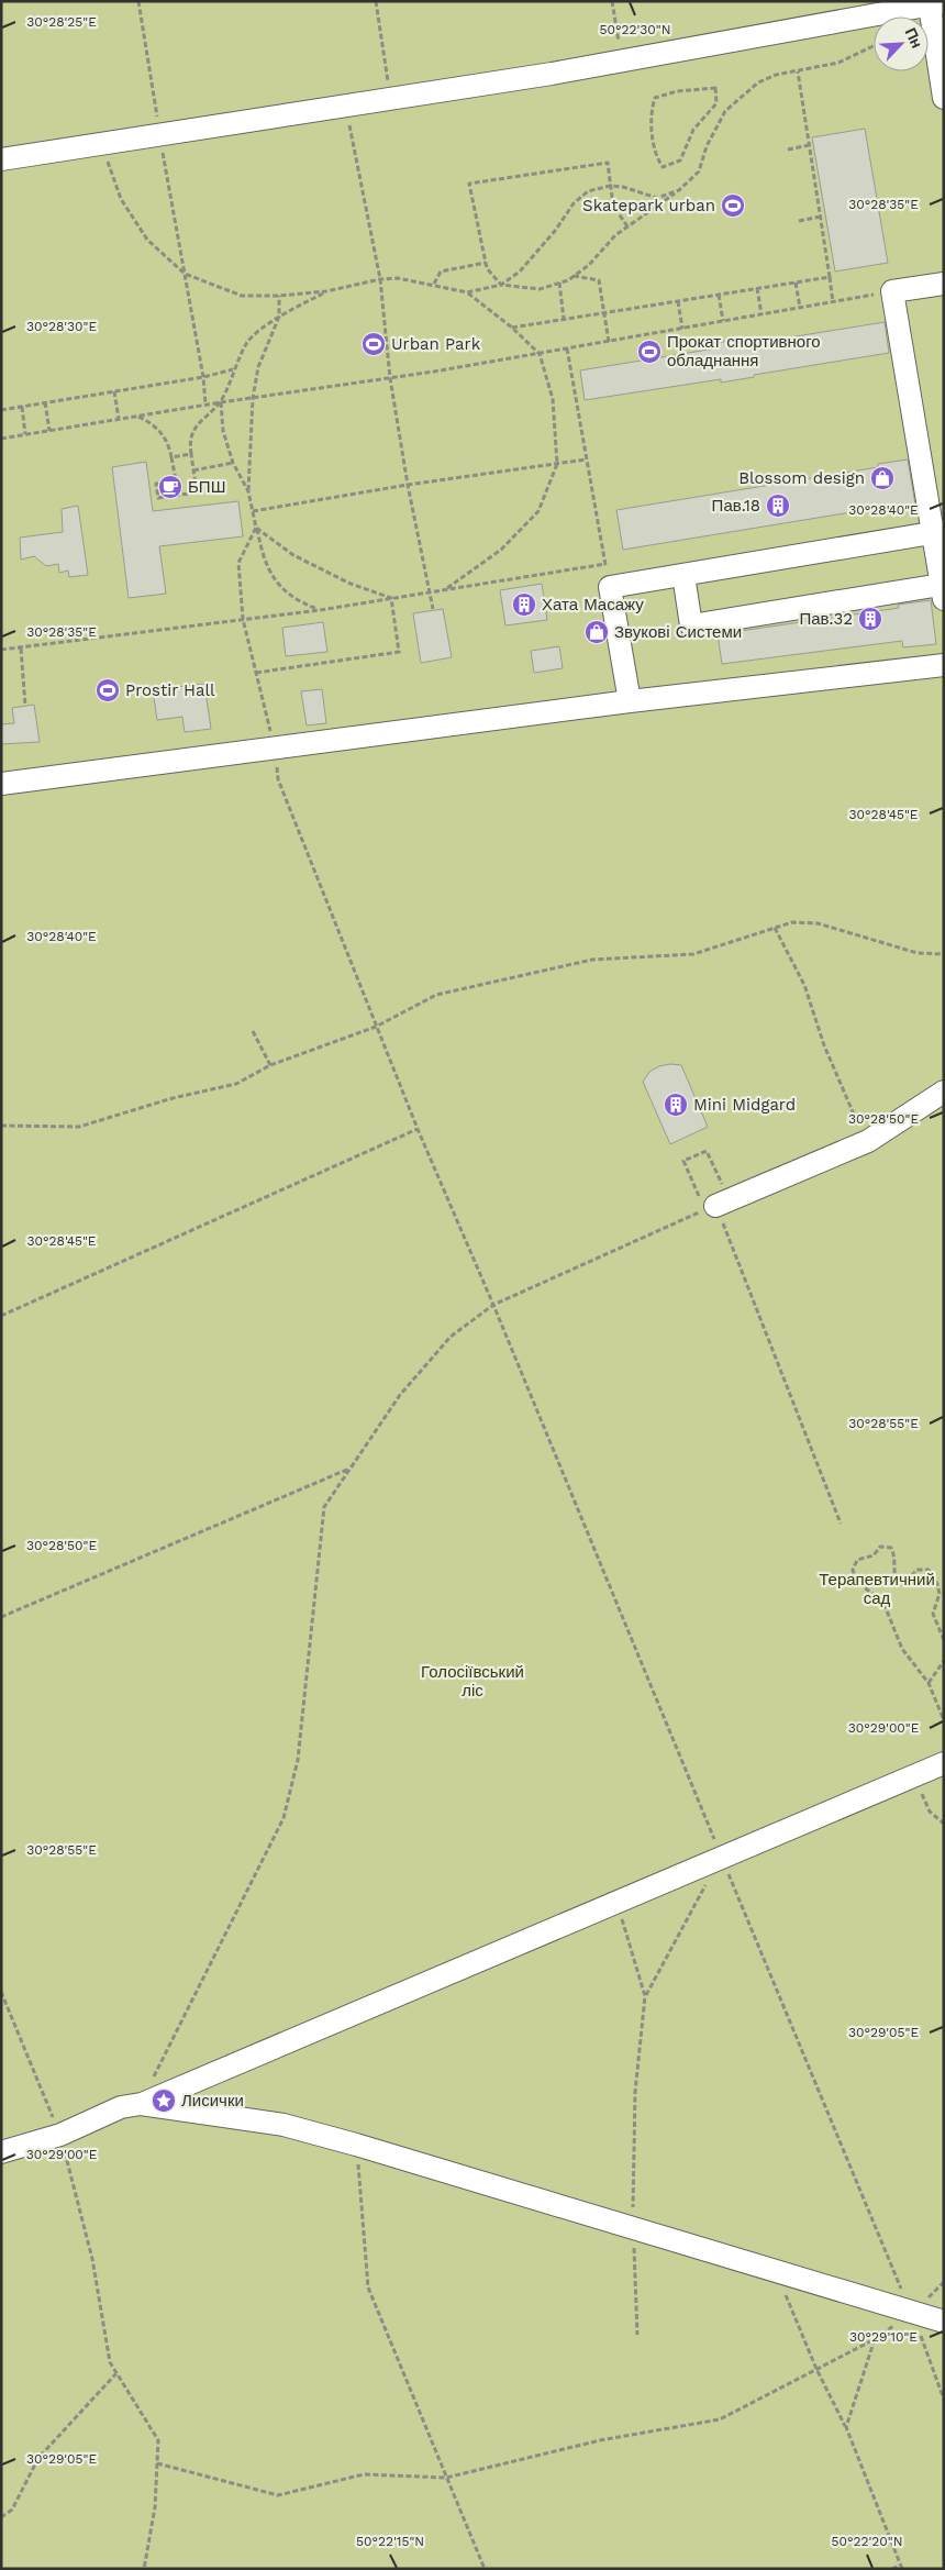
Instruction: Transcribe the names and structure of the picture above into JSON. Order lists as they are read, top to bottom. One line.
{"parks":["Терапевтичний сад","Голосіївський ліс"],"places":{"sports":["Skatepark urban","Urban Park","Прокат спортивного обладнання","Prostir Hall"],"shop":["Blossom design","Звукові Системи"],"cafe":["БПШ"],"building":["Пав.18","Хата Масажу","Пав.32","Mini Midgard"],"place":["Лисички"]},"north":"top right","coordinates":["30°28'25\"E","50°22'30\"N","30°28'35\"E","30°28'30\"E","30°28'40\"E","30°28'45\"E","30°28'50\"E","30°28'55\"E","30°29'00\"E","30°29'05\"E","30°29'10\"E","50°22'15\"N","50°22'20\"N"]}
